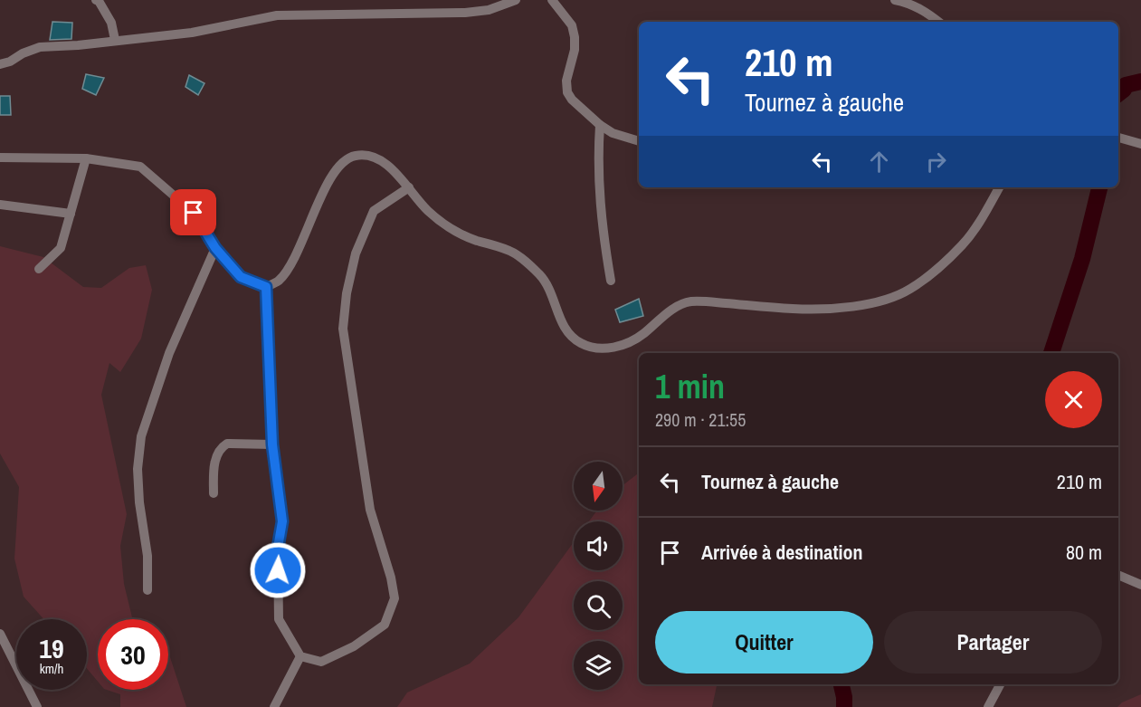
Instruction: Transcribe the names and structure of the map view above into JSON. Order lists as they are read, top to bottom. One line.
{"north":"bottom","page":{"turn":["210 m","Tournez à gauche"],"heading":["1 min","290 m · 21:55"],"list":[{"name":"Tournez à gauche","value":"210 m"},{"name":"Arrivée à destination","value":"80 m"}],"buttons":["Quitter","Partager"],"speed":"19 km/h","limit":"30"}}
